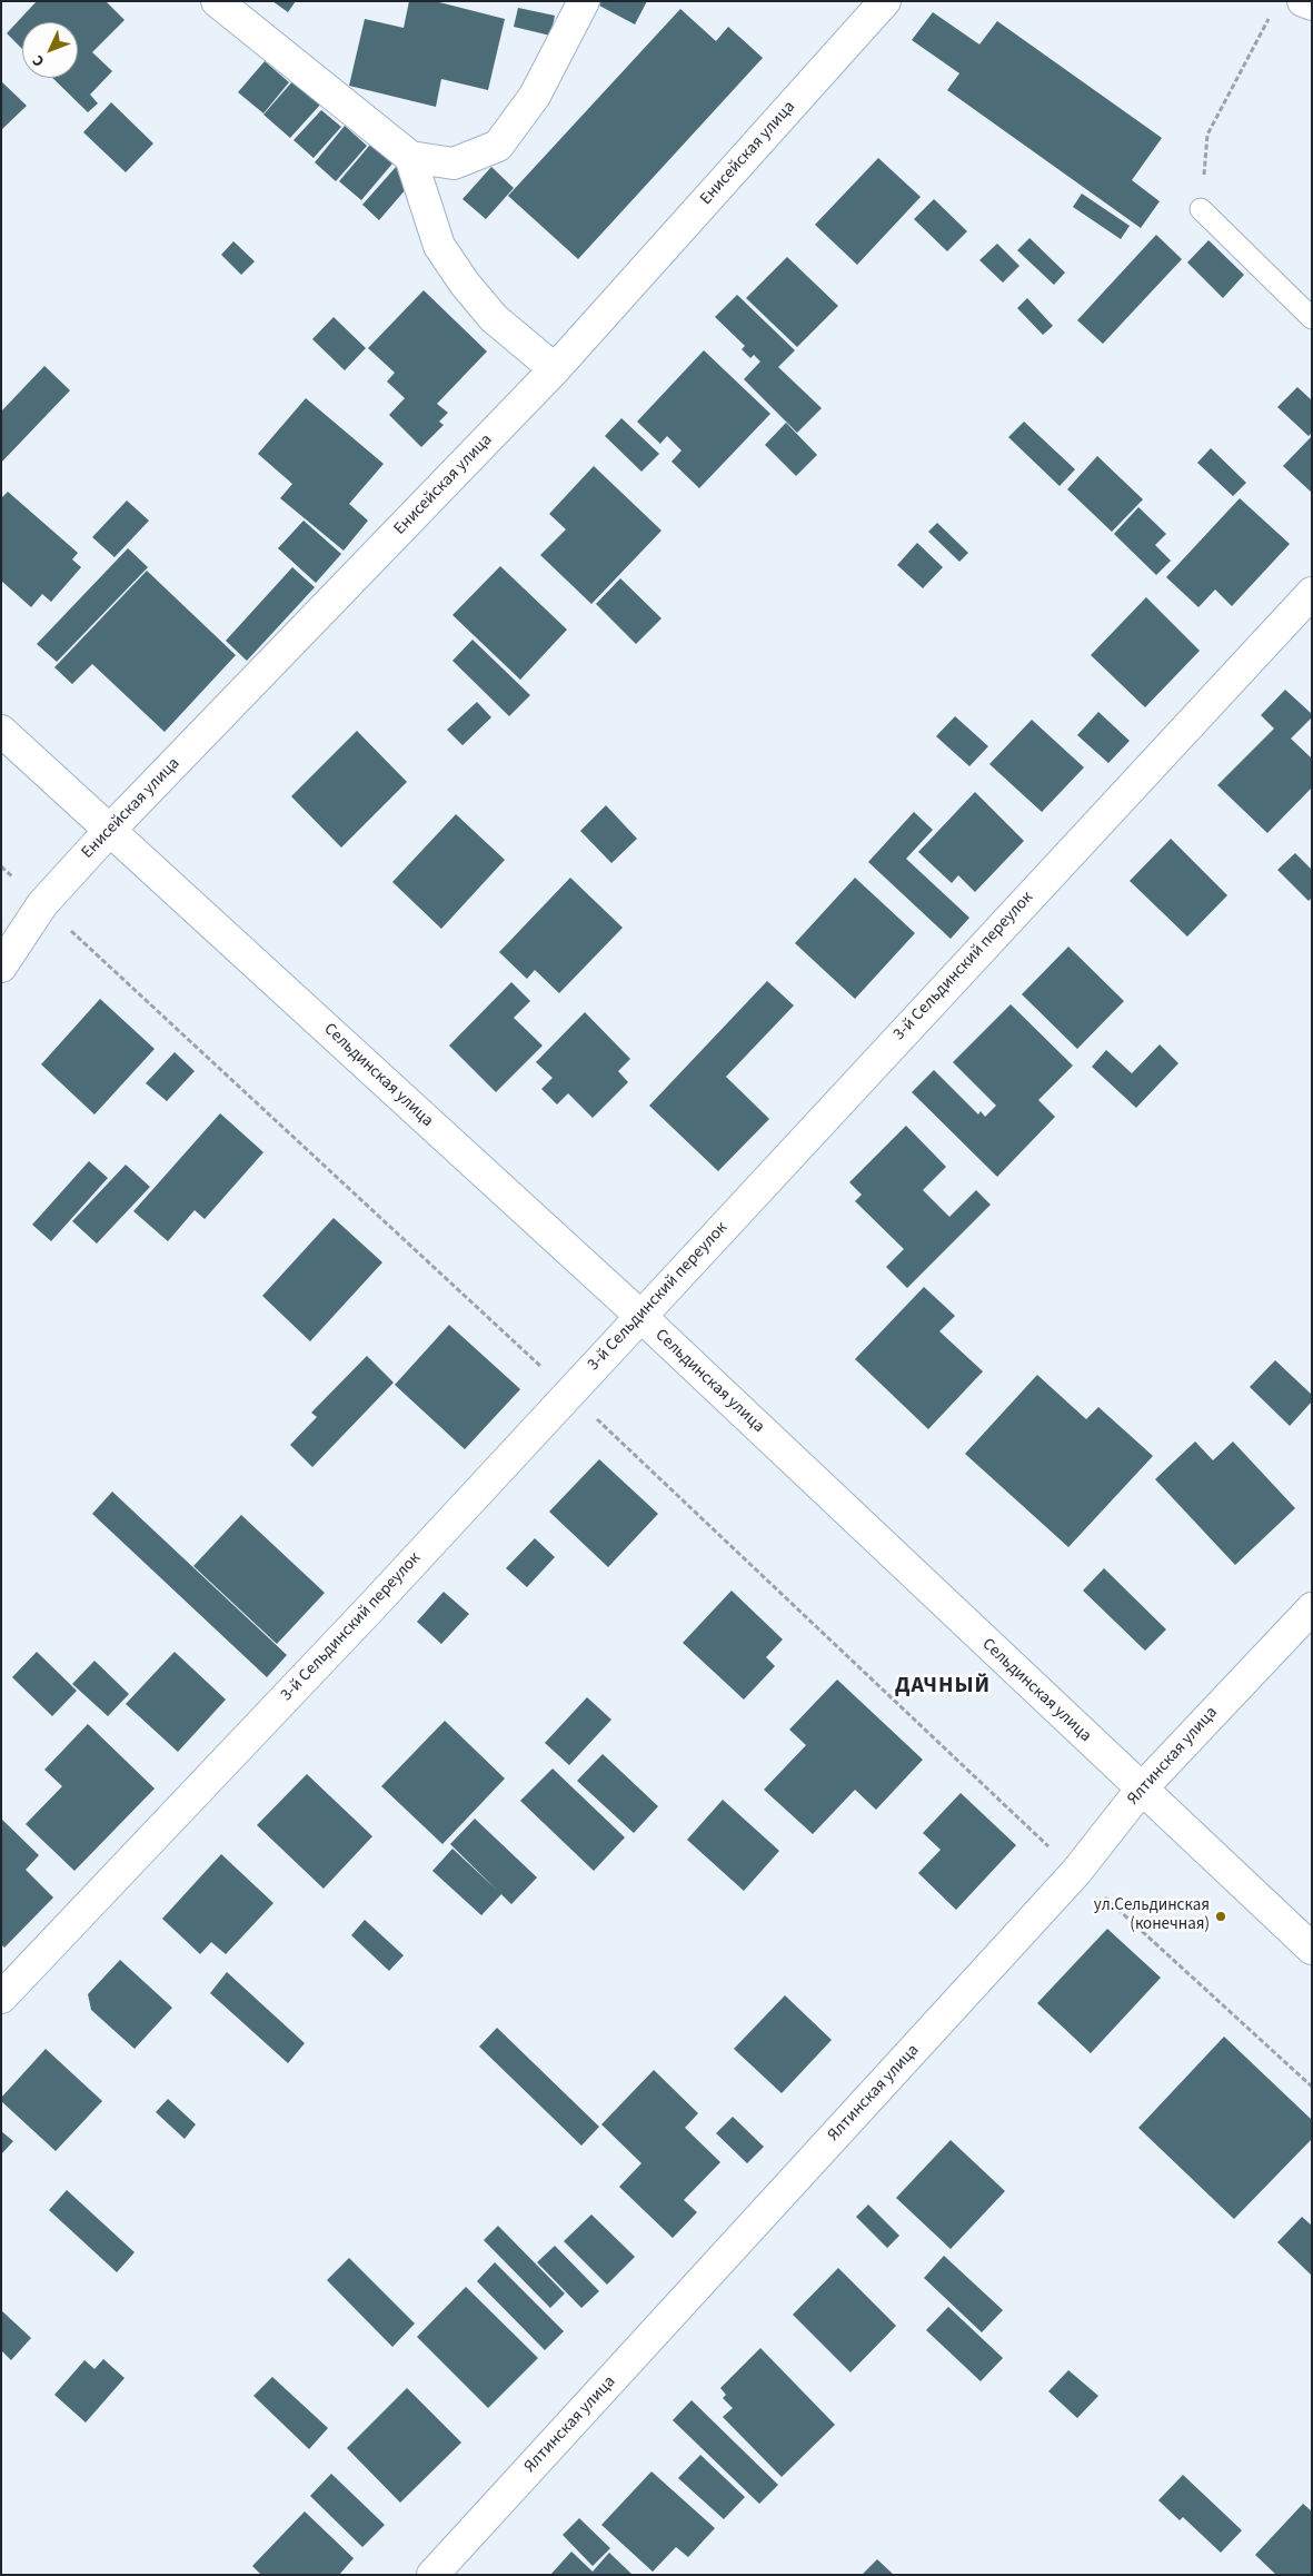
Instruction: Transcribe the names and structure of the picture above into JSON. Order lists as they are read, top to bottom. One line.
{"streets":{"street":["Енисейская улица","3-й Сельдинский переулок","Сельдинская улица","Ялтинская улица"]},"crossings":[["Енисейская улица","Сельдинская улица"],["3-й Сельдинский переулок","Сельдинская улица"],["Сельдинская улица","Ялтинская улица"]],"districts":["ДАЧНЫЙ"],"places":["ул.Сельдинская (конечная)"],"north":"bottom left"}
